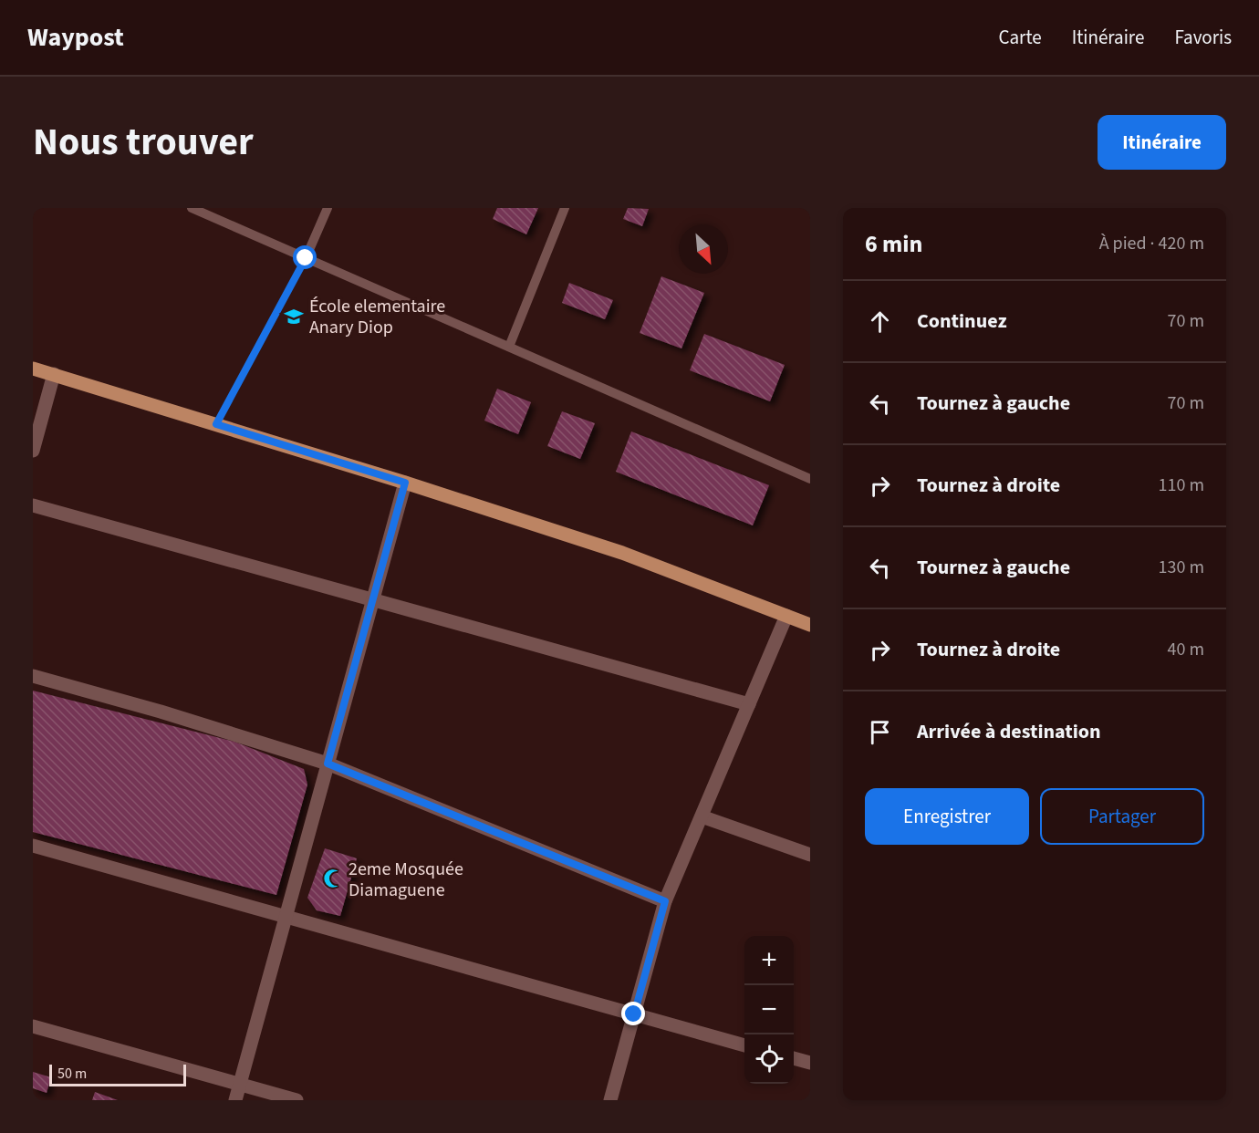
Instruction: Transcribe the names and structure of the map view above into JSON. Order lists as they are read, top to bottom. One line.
{"places":{"school or university":["École elementaire Anary Diop"],"mosque":["2eme Mosquée Diamaguene"]},"scale_bar":"50 m","north":"bottom right","page":{"header":"Waypost","nav":["Carte","Itinéraire","Favoris"],"title":"Nous trouver","buttons":["Itinéraire",["Enregistrer","Partager"]],"heading":["6 min","À pied · 420 m"],"list":[["Continuez","70 m"],["Tournez à gauche","70 m"],["Tournez à droite","110 m"],["Tournez à gauche","130 m"],["Tournez à droite","40 m"],"Arrivée à destination"],"map_buttons":["+","−"],"scale":"50 m"}}
